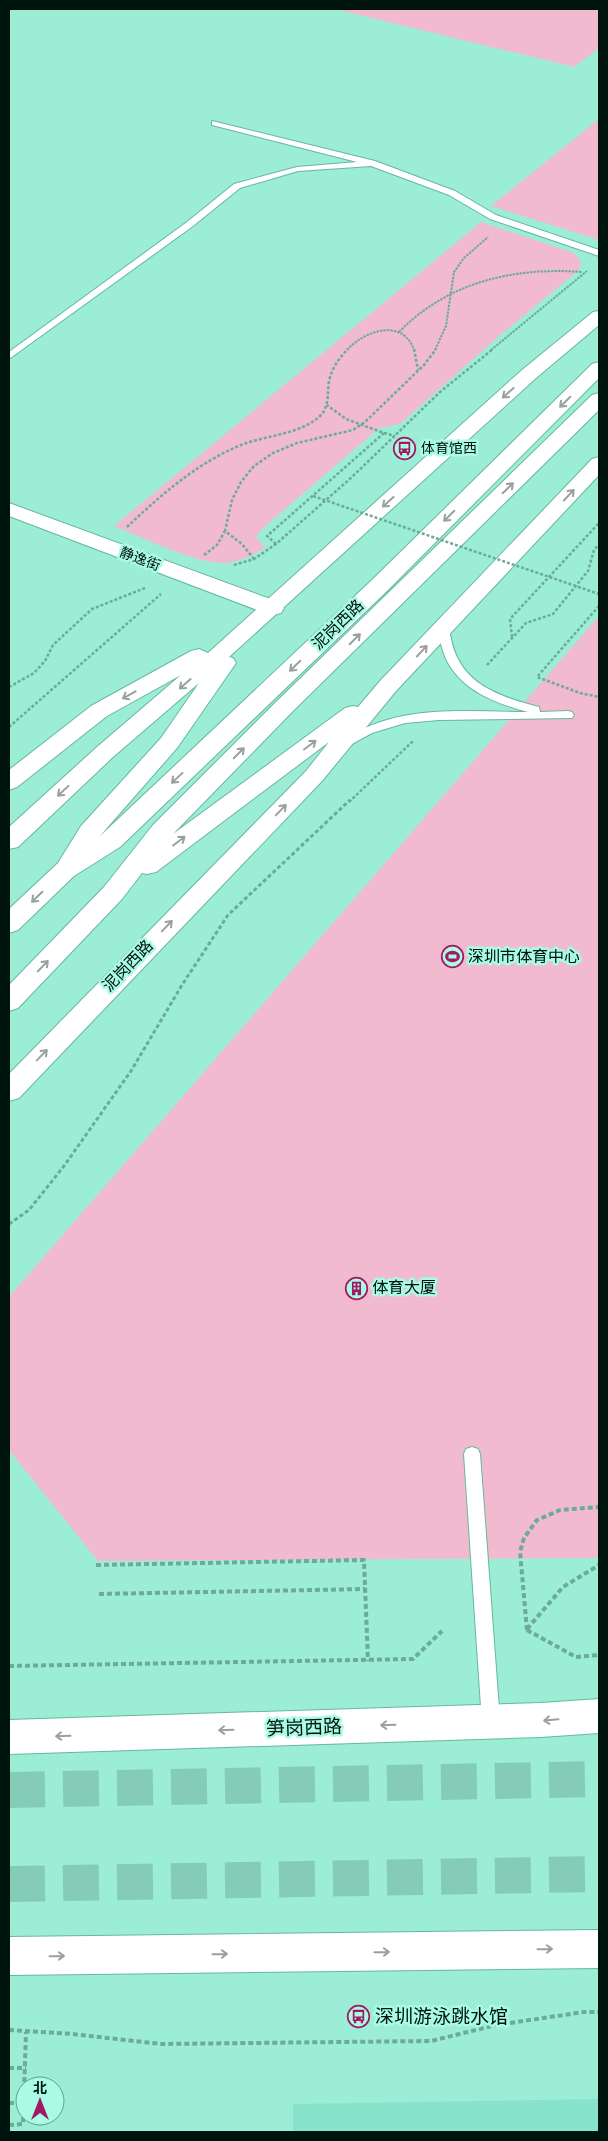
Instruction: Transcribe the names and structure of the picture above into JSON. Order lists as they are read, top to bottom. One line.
{"streets":{"main road":["静逸街","泥岗西路","笋岗西路"]},"crossings":[["静逸街","泥岗西路"]],"places":{"bus stop":["体育馆西","深圳游泳跳水馆"],"sports":["深圳市体育中心"],"building":["体育大厦"]},"north":"top"}
